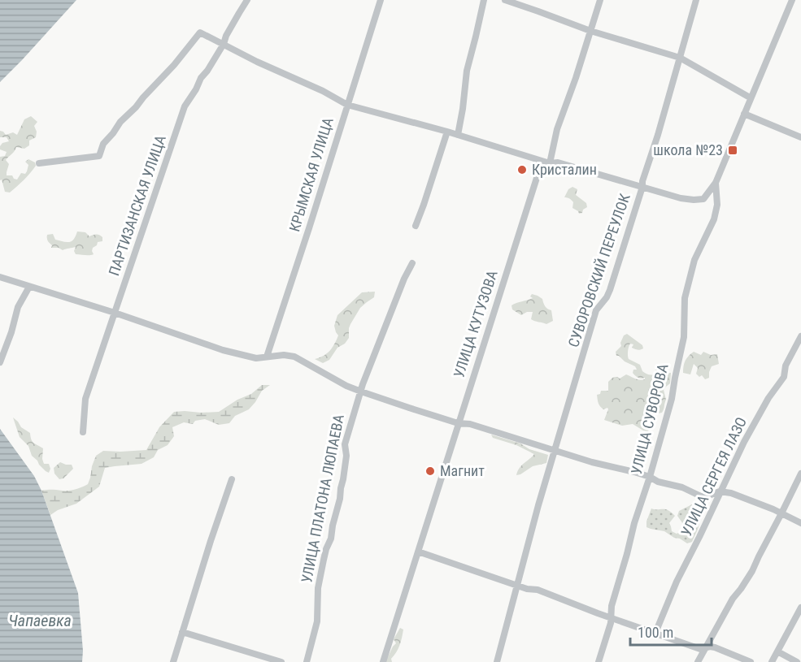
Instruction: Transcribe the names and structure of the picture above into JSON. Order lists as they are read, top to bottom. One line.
{"streets":{"street":["КРЫМСКАЯ УЛИЦА","ПАРТИЗАНСКАЯ УЛИЦА","СУВОРОВСКИЙ ПЕРЕУЛОК","УЛИЦА КУТУЗОВА","УЛИЦА СУВОРОВА","УЛИЦА СЕРГЕЯ ЛАЗО","УЛИЦА ПЛАТОНА ЛЮПАЕВА"]},"crossings":[["СУВОРОВСКИЙ ПЕРЕУЛОК","УЛИЦА СУВОРОВА"]],"water":["Чапаевка"],"places":{"transit":["школа №23"],"other":["Кристалин","Магнит"]},"scale_bar":"100 m"}
